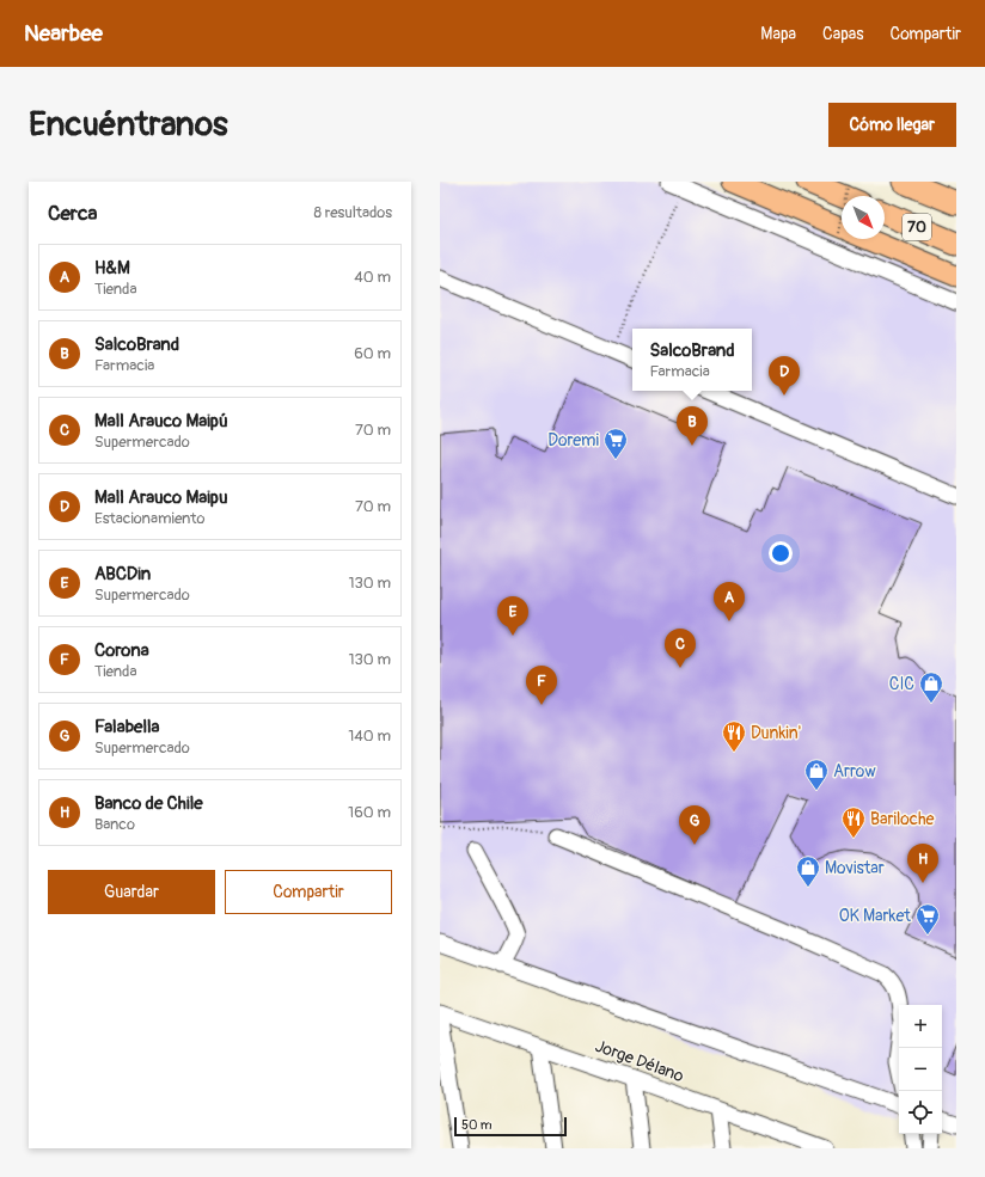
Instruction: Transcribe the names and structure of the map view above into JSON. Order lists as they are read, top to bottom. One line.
{"streets":{"highway":["70"],"street":["Jorge Délano"]},"places":{"supermarket":["Doremi","OK Market"],"shop":["CIC","Arrow","Movistar"],"restaurant":["Dunkin'","Bariloche"]},"scale_bar":"50 m","north":"bottom right","page":{"header":"Nearbee","nav":["Mapa","Capas","Compartir"],"buttons":["Cómo llegar",["Guardar","Compartir"]],"title":"Encuéntranos","heading":["Cerca","8 resultados"],"list":[{"mark":"A","name":"H&M","note":"Tienda","value":"40 m"},{"mark":"B","name":"SalcoBrand","note":"Farmacia","value":"60 m"},{"mark":"C","name":"Mall Arauco Maipú","note":"Supermercado","value":"70 m"},{"mark":"D","name":"Mall Arauco Maipu","note":"Estacionamiento","value":"70 m"},{"mark":"E","name":"ABCDin","note":"Supermercado","value":"130 m"},{"mark":"F","name":"Corona","note":"Tienda","value":"130 m"},{"mark":"G","name":"Falabella","note":"Supermercado","value":"140 m"},{"mark":"H","name":"Banco de Chile","note":"Banco","value":"160 m"}],"popup":["SalcoBrand","Farmacia"],"pins":["D","B","A","E","C","F","G","H"],"map_buttons":["+","−"],"scale":"50 m"}}
